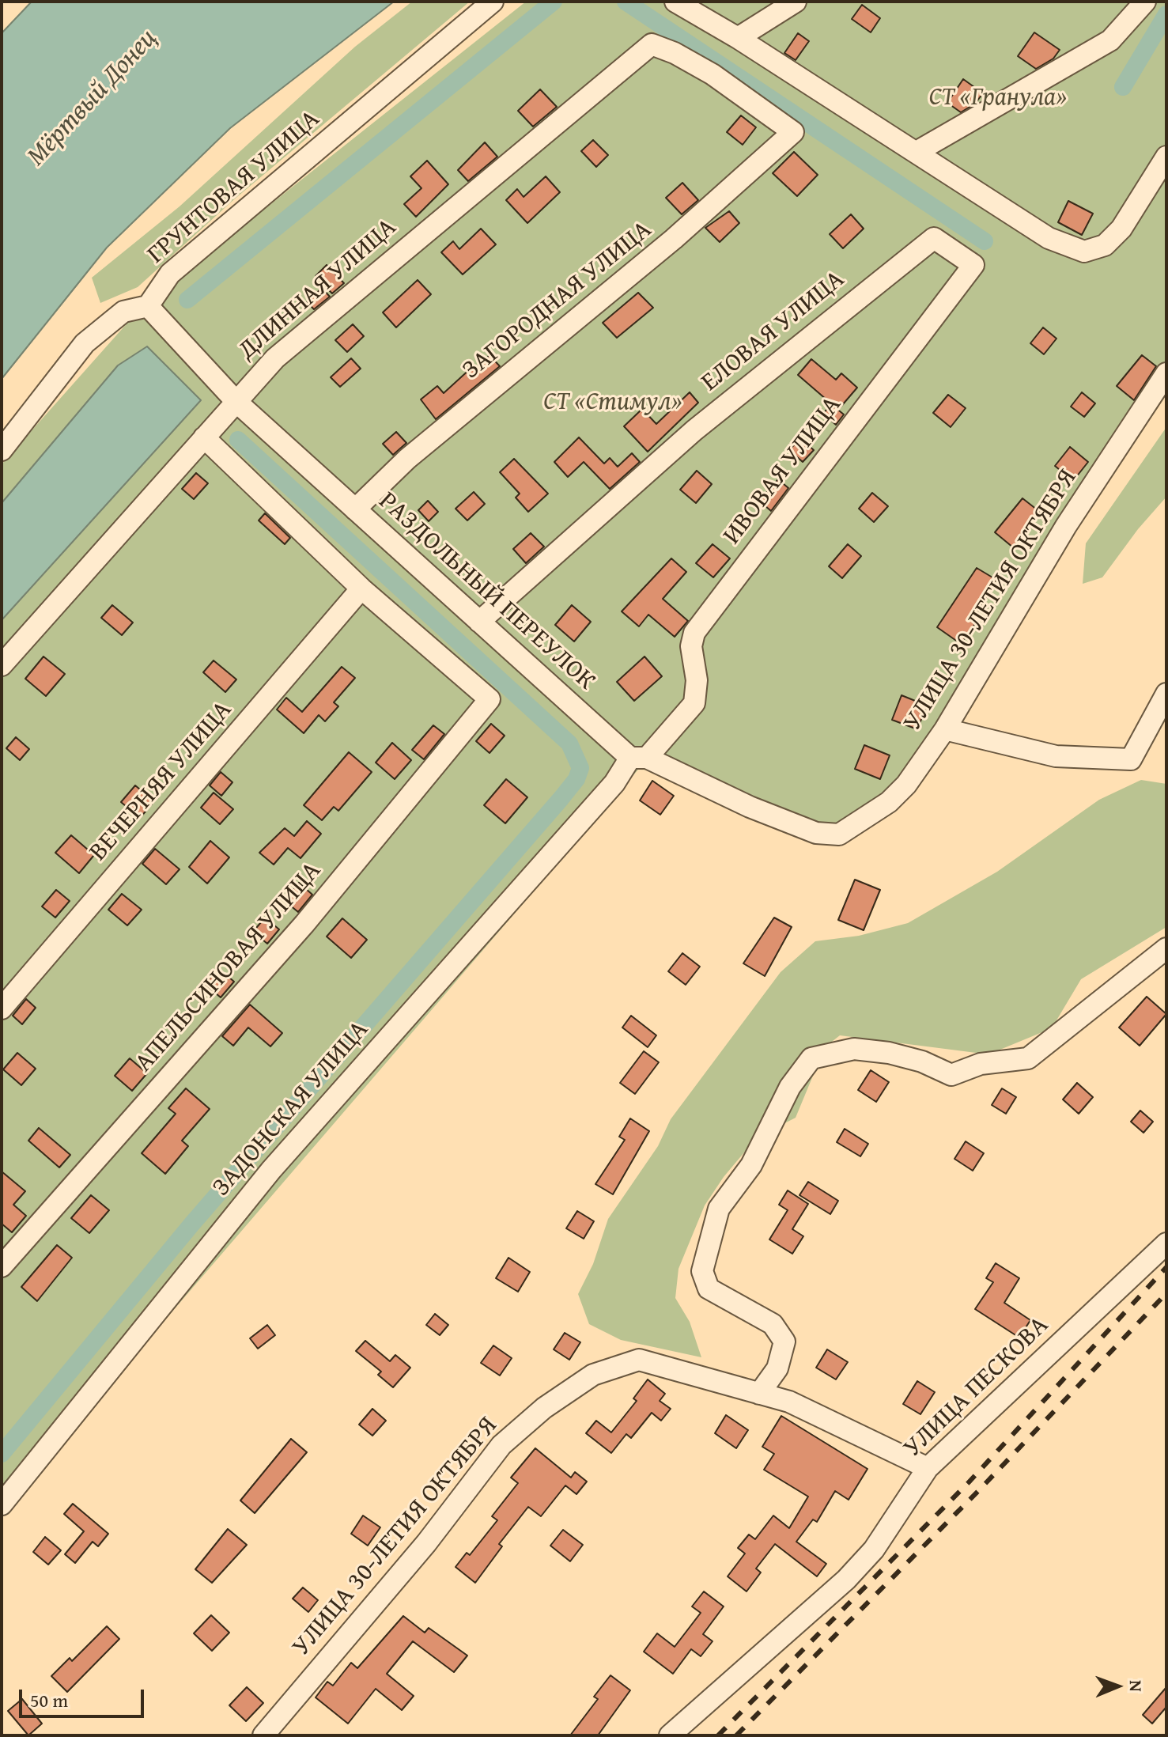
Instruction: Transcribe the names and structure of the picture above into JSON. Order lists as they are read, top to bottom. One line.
{"streets":{"street":["ГРУНТОВАЯ УЛИЦА","ДЛИННАЯ УЛИЦА","ЗАГОРОДНАЯ УЛИЦА","ЕЛОВАЯ УЛИЦА","ИВОВАЯ УЛИЦА","РАЗДОЛЬНЫЙ ПЕРЕУЛОК","УЛИЦА 30-ЛЕТИЯ ОКТЯБРЯ","ВЕЧЕРНЯЯ УЛИЦА","АПЕЛЬСИНОВАЯ УЛИЦА","ЗАДОНСКАЯ УЛИЦА","УЛИЦА ПЕСКОВА"]},"crossings":[["ГРУНТОВАЯ УЛИЦА","РАЗДОЛЬНЫЙ ПЕРЕУЛОК"],["ДЛИННАЯ УЛИЦА","ЗАГОРОДНАЯ УЛИЦА"],["ДЛИННАЯ УЛИЦА","РАЗДОЛЬНЫЙ ПЕРЕУЛОК"],["ЗАГОРОДНАЯ УЛИЦА","РАЗДОЛЬНЫЙ ПЕРЕУЛОК"],["ЕЛОВАЯ УЛИЦА","ИВОВАЯ УЛИЦА"],["ЕЛОВАЯ УЛИЦА","РАЗДОЛЬНЫЙ ПЕРЕУЛОК"],["ИВОВАЯ УЛИЦА","РАЗДОЛЬНЫЙ ПЕРЕУЛОК"],["ИВОВАЯ УЛИЦА","ЗАДОНСКАЯ УЛИЦА"],["РАЗДОЛЬНЫЙ ПЕРЕУЛОК","УЛИЦА 30-ЛЕТИЯ ОКТЯБРЯ"],["РАЗДОЛЬНЫЙ ПЕРЕУЛОК","ЗАДОНСКАЯ УЛИЦА"],["УЛИЦА 30-ЛЕТИЯ ОКТЯБРЯ","УЛИЦА ПЕСКОВА"],["ВЕЧЕРНЯЯ УЛИЦА","АПЕЛЬСИНОВАЯ УЛИЦА"]],"water":["Мёртвый Донец"],"parks":["СТ «Гранула»","СТ «Стимул»"],"scale_bar":"50 m","north":"right"}
